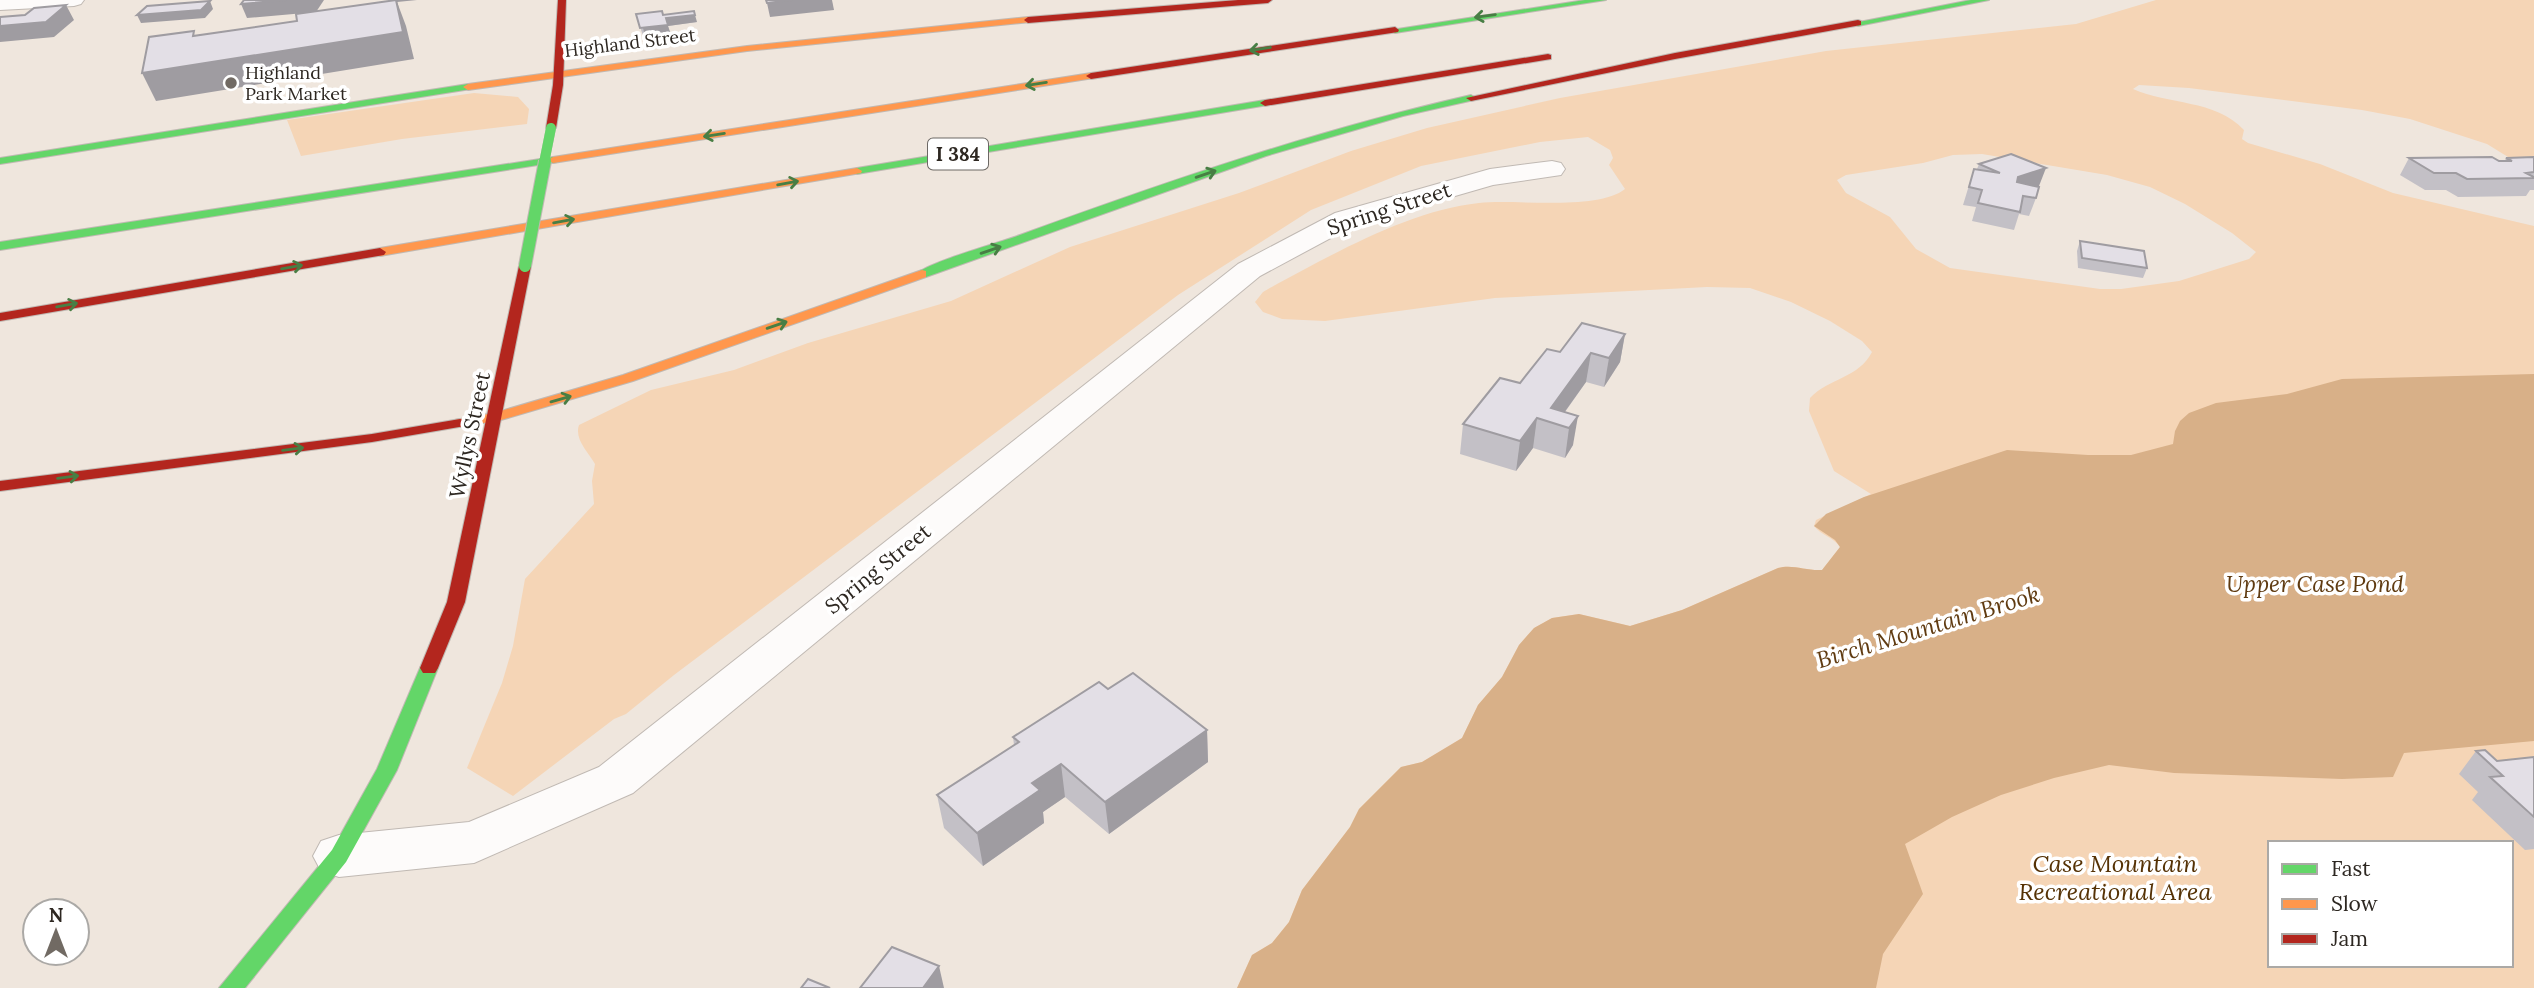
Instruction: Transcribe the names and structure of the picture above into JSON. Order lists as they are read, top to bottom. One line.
{"streets":{"main road":["Highland Street","I 384","Wyllys Street"],"street":["Spring Street"]},"crossings":[["Highland Street","Wyllys Street"],["Spring Street","Wyllys Street"]],"water":["Upper Case Pond","Birch Mountain Brook"],"parks":["Case Mountain Recreational Area"],"places":["Highland Park Market"],"legend":["Fast","Slow","Jam"],"north":"top"}
